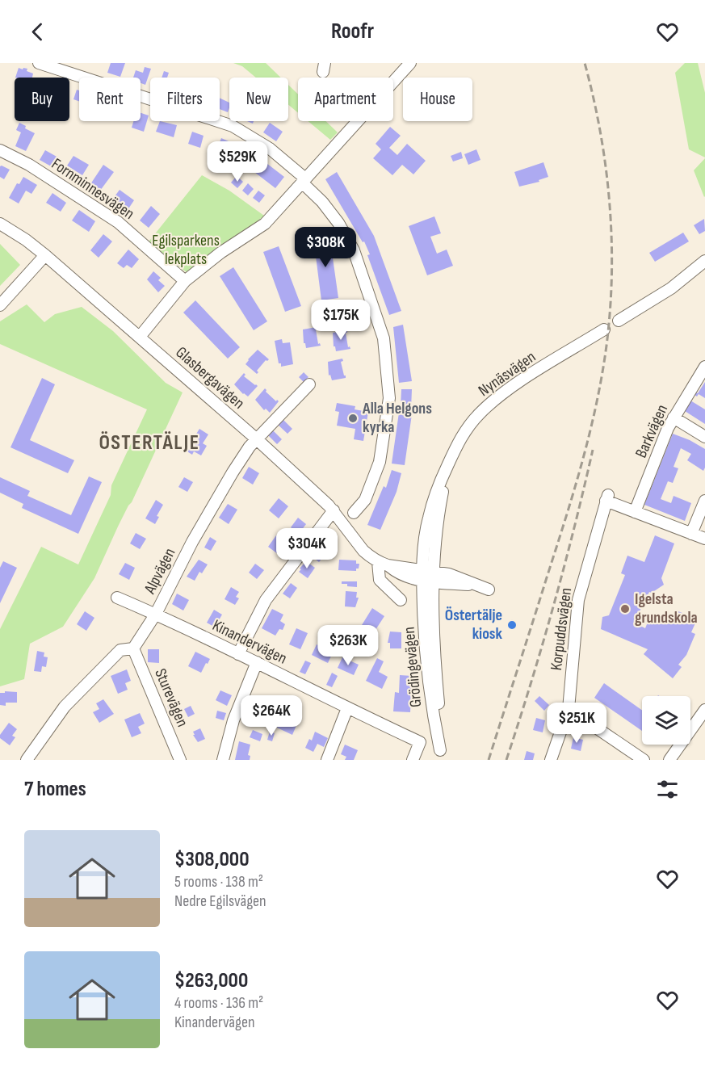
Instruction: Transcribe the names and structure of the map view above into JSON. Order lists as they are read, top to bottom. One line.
{"streets":{"street":["Fornminnesvägen","Nynäsvägen","Glasbergavägen","Barkvägen","Alpvägen","Korpuddsvägen","Kinandervägen","Grödingevägen","Sturevägen"]},"crossings":[["Nynäsvägen","Grödingevägen"],["Glasbergavägen","Alpvägen"],["Barkvägen","Korpuddsvägen"],["Alpvägen","Kinandervägen"],["Alpvägen","Sturevägen"]],"districts":["ÖSTERTÄLJE"],"parks":["Egilsparkens lekplats"],"places":["Alla Helgons kyrka","Igelsta grundskola","Östertälje kiosk"],"page":{"header":"Roofr","chip":["Buy","Rent","Filters","New","Apartment","House"],"price":["$529K","$308K","$175K","$304K","$263K","$264K","$251K"],"heading":"7 homes","list":[{"name":"$308,000","note":"5 rooms · 138 m² · Nedre Egilsvägen"},{"name":"$263,000","note":"4 rooms · 136 m² · Kinandervägen"}]}}
